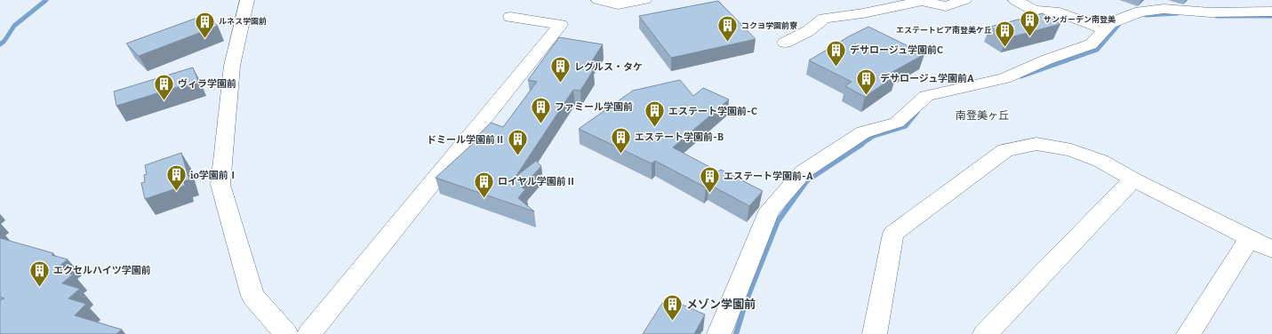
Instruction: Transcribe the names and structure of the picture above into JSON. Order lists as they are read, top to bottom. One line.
{"districts":["南登美ヶ丘"],"places":{"building":["サンガーデン南登美","ルネス学園前","コクヨ学園前寮","エステートピア南登美ケ丘","デサロージュ学園前C","レグルス・タケ","デサロージュ学園前A","ヴィラ学園前","ファミール学園前","エステート学園前-C","エステート学園前-B","ドミール学園前Ⅱ","io学園前Ⅰ","エステート学園前-A","ロイヤル学園前Ⅱ","エクセルハイツ学園前","メゾン学園前"]}}
